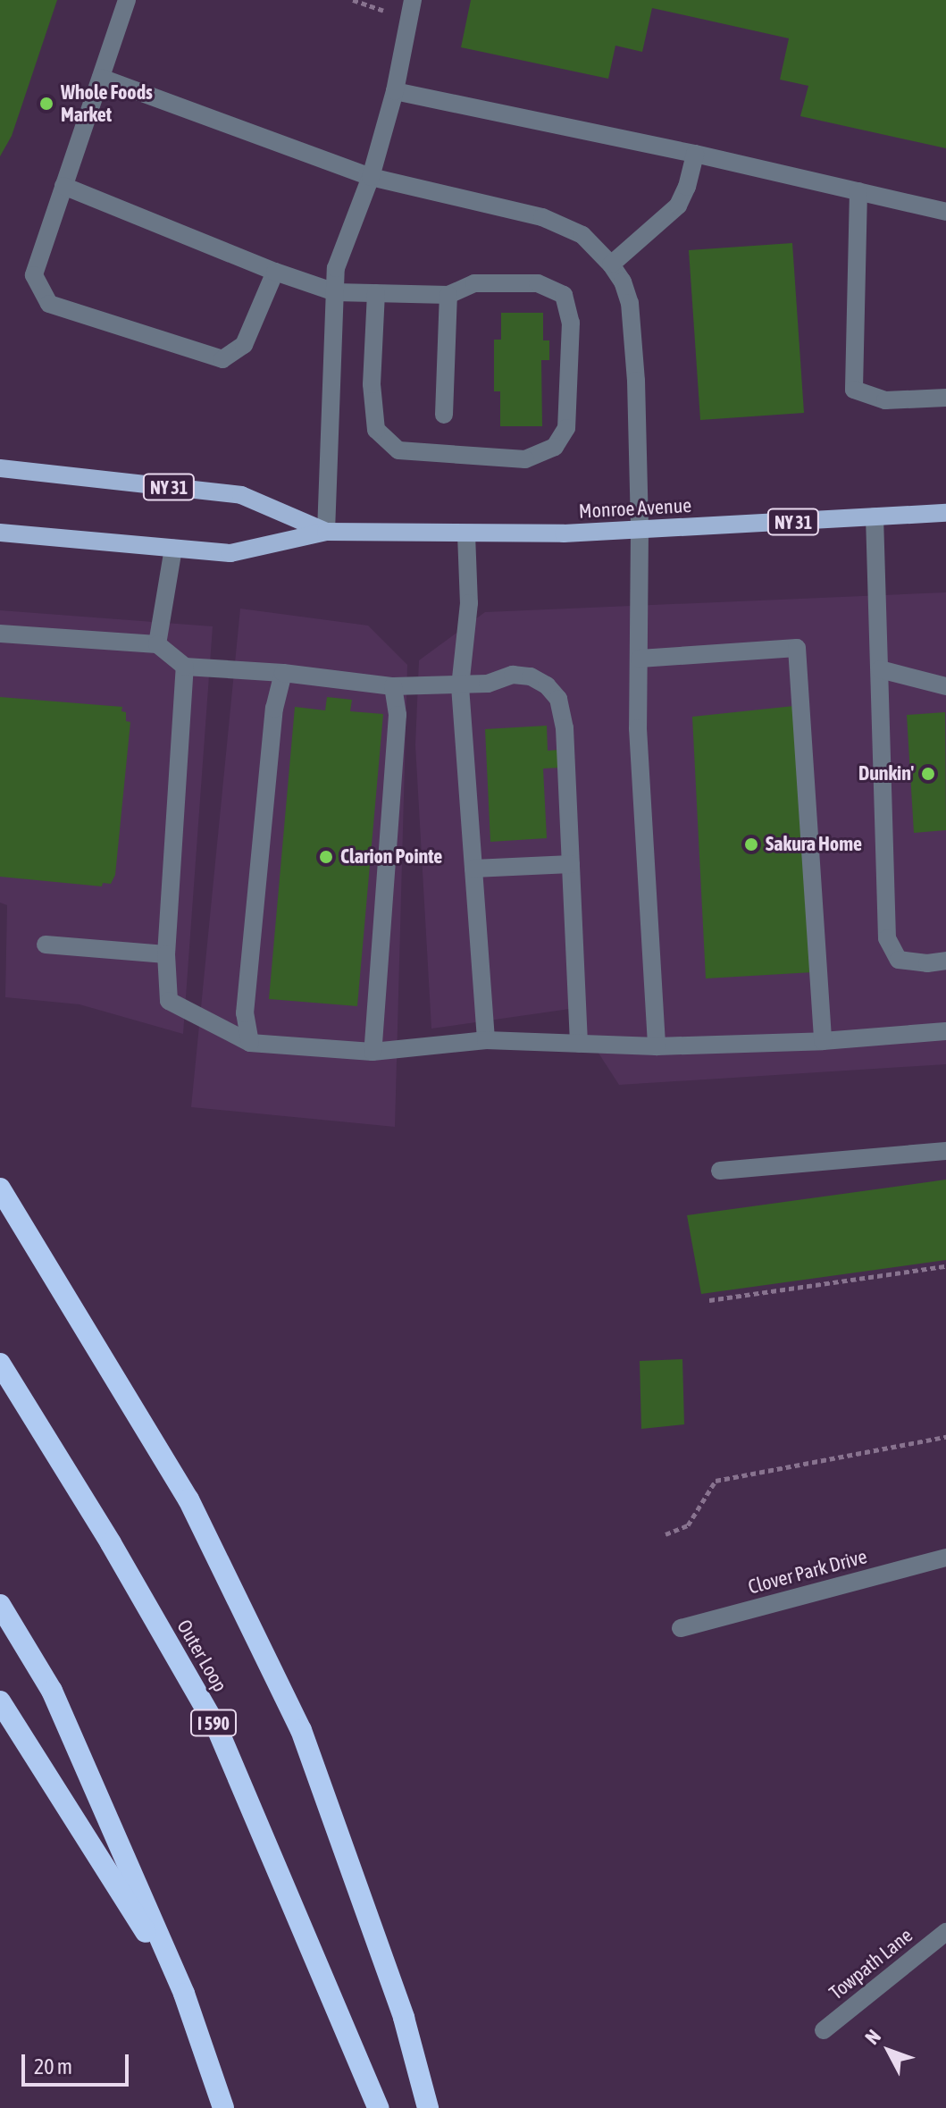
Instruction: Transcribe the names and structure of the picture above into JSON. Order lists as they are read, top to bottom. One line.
{"streets":{"highway":["Outer Loop","I 590"],"main road":["NY 31","Monroe Avenue"],"street":["Clover Park Drive","Towpath Lane"]},"places":["Whole Foods Market","Dunkin'","Sakura Home","Clarion Pointe"],"scale_bar":"20 m","north":"top left"}
